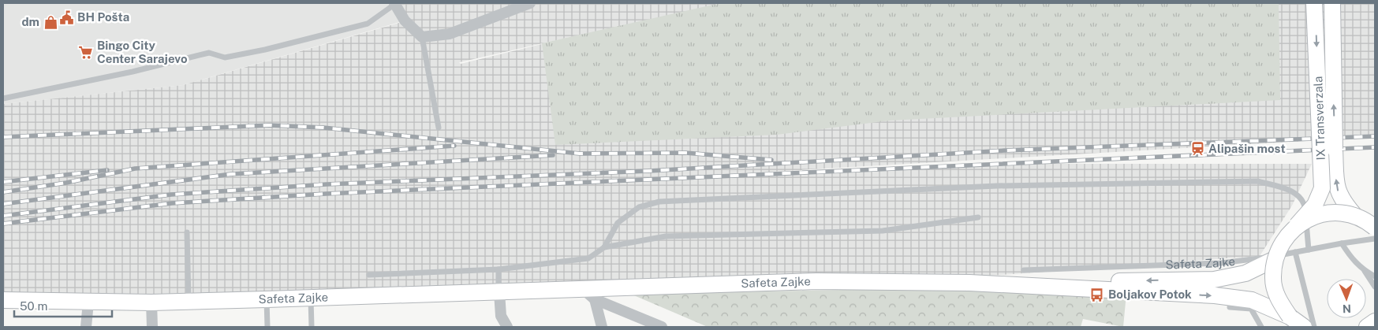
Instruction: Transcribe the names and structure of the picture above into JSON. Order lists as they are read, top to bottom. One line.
{"streets":{"main road":["IX Transverzala","Safeta Zajke"]},"places":{"public building":["BH Pošta"],"shop":["dm"],"supermarket":["Bingo City Center Sarajevo"],"station":["Alipašin most"],"bus stop":["Boljakov Potok"]},"scale_bar":"50 m","north":"bottom"}
